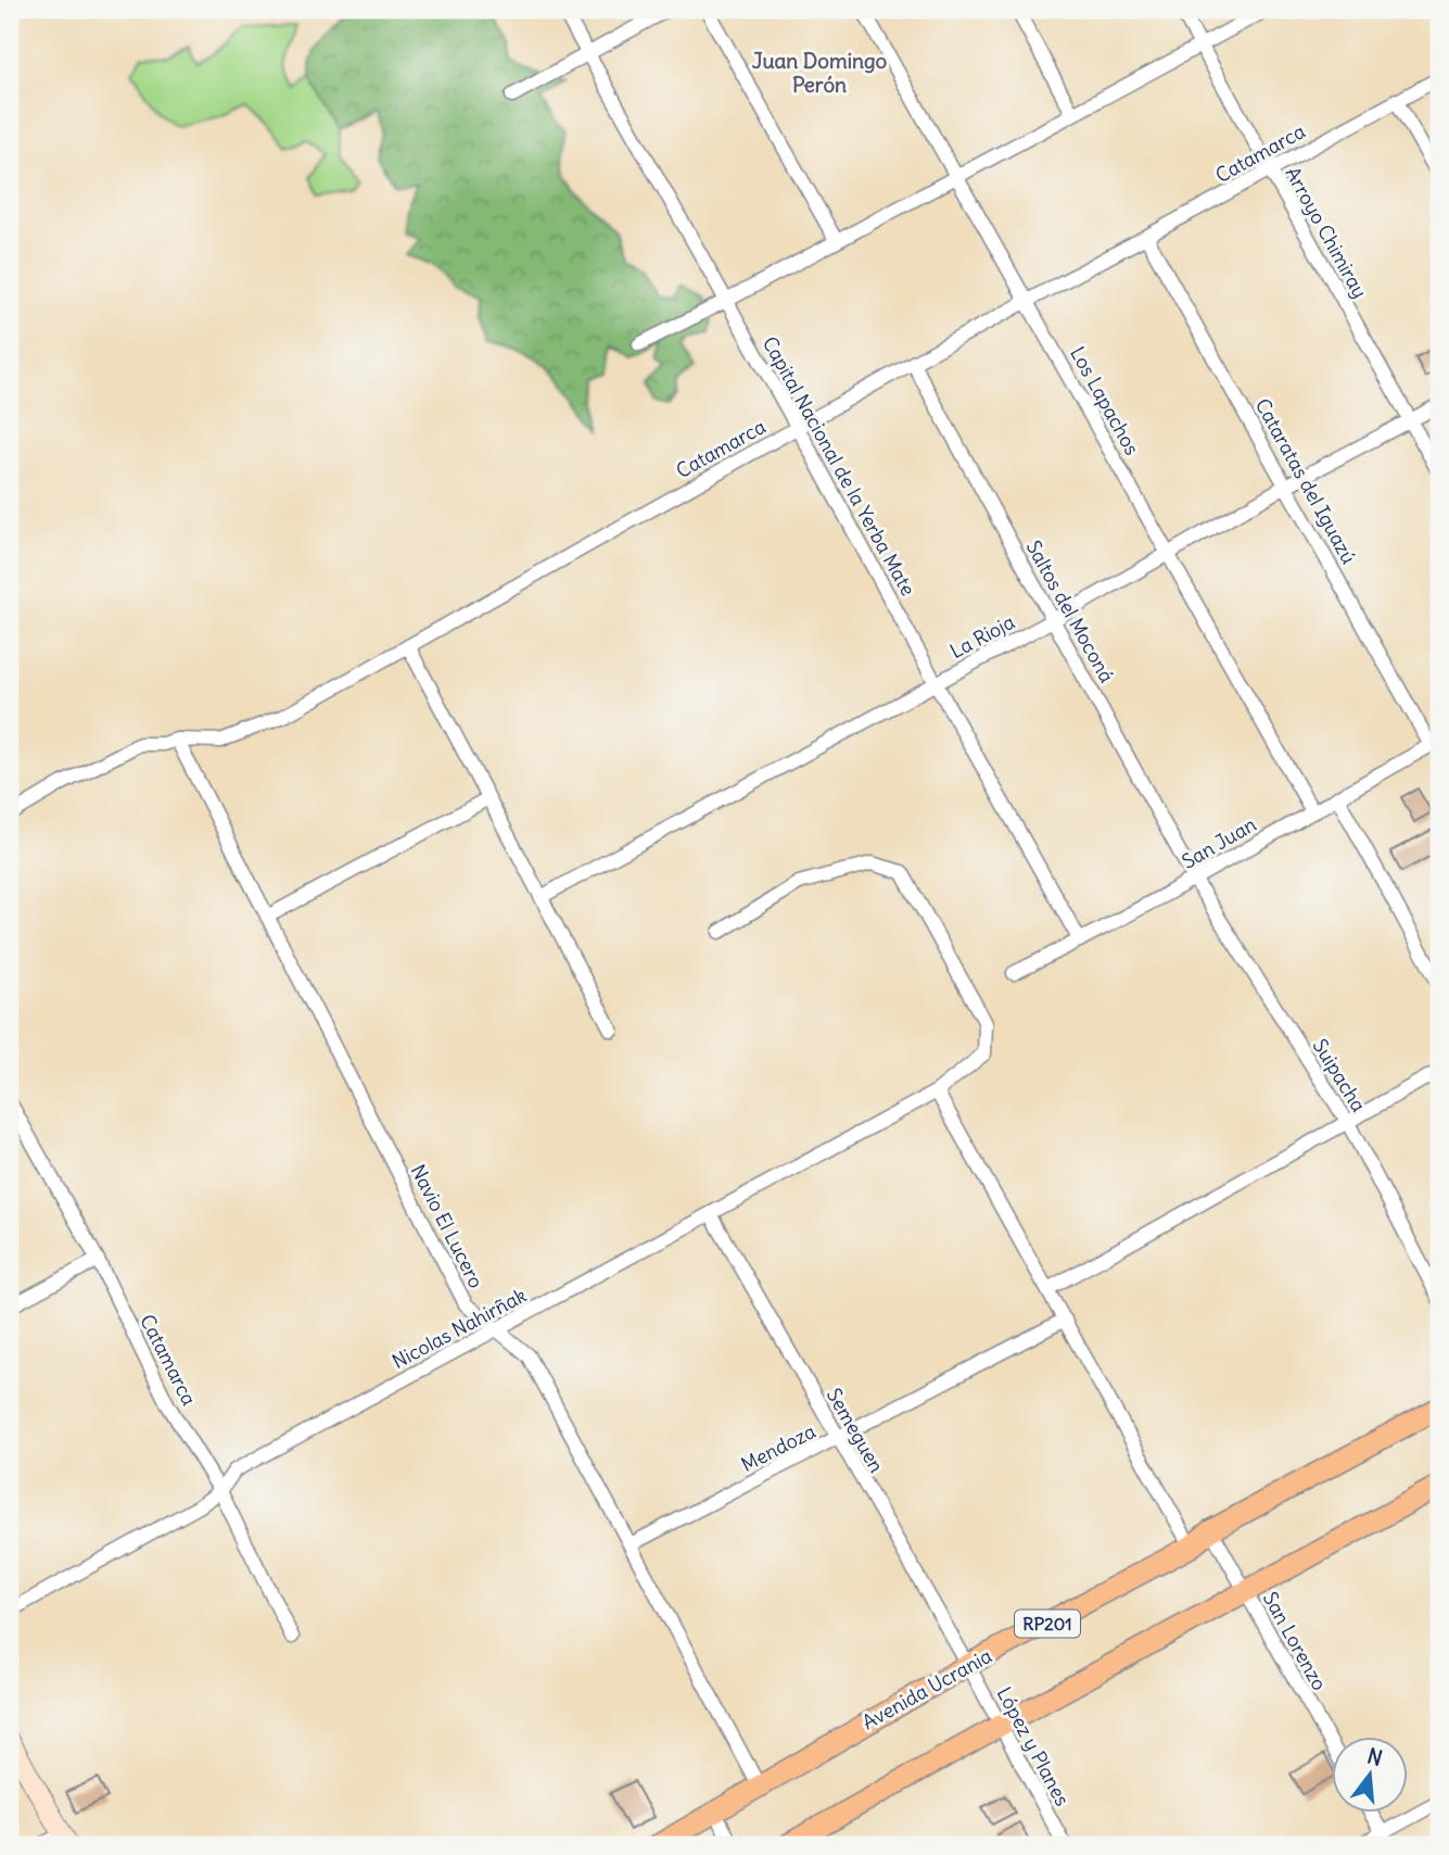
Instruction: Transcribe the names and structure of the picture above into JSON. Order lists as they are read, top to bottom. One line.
{"streets":{"main road":["RP201","Avenida Ucrania"],"street":["Catamarca","Arroyo Chimiray","Los Lapachos","Capital Nacional de la Yerba Mate","Cataratas del Iguazú","Saltos del Moconá","La Rioja","San Juan","Suipacha","Navio El Lucero","Nicolas Nahirñak","Semeguen","Mendoza","San Lorenzo","López y Planes"]},"crossings":[["Catamarca","Arroyo Chimiray"],["Catamarca","Los Lapachos"],["Catamarca","Capital Nacional de la Yerba Mate"],["Catamarca","Cataratas del Iguazú"],["Catamarca","Saltos del Moconá"],["Catamarca","Navio El Lucero"],["Catamarca","Nicolas Nahirñak"],["Arroyo Chimiray","La Rioja"],["Los Lapachos","La Rioja"],["Los Lapachos","San Juan"],["Capital Nacional de la Yerba Mate","La Rioja"],["Capital Nacional de la Yerba Mate","San Juan"],["Cataratas del Iguazú","La Rioja"],["Cataratas del Iguazú","San Juan"],["Saltos del Moconá","La Rioja"],["Saltos del Moconá","San Juan"],["Saltos del Moconá","Suipacha"],["San Juan","Suipacha"],["Navio El Lucero","Nicolas Nahirñak"],["Navio El Lucero","Mendoza"],["Navio El Lucero","Avenida Ucrania"],["Nicolas Nahirñak","Semeguen"],["Semeguen","Mendoza"],["Semeguen","Avenida Ucrania"],["Semeguen","López y Planes"],["San Lorenzo","Avenida Ucrania"],["Avenida Ucrania","López y Planes"]],"districts":["Juan Domingo Perón"],"north":"top"}
